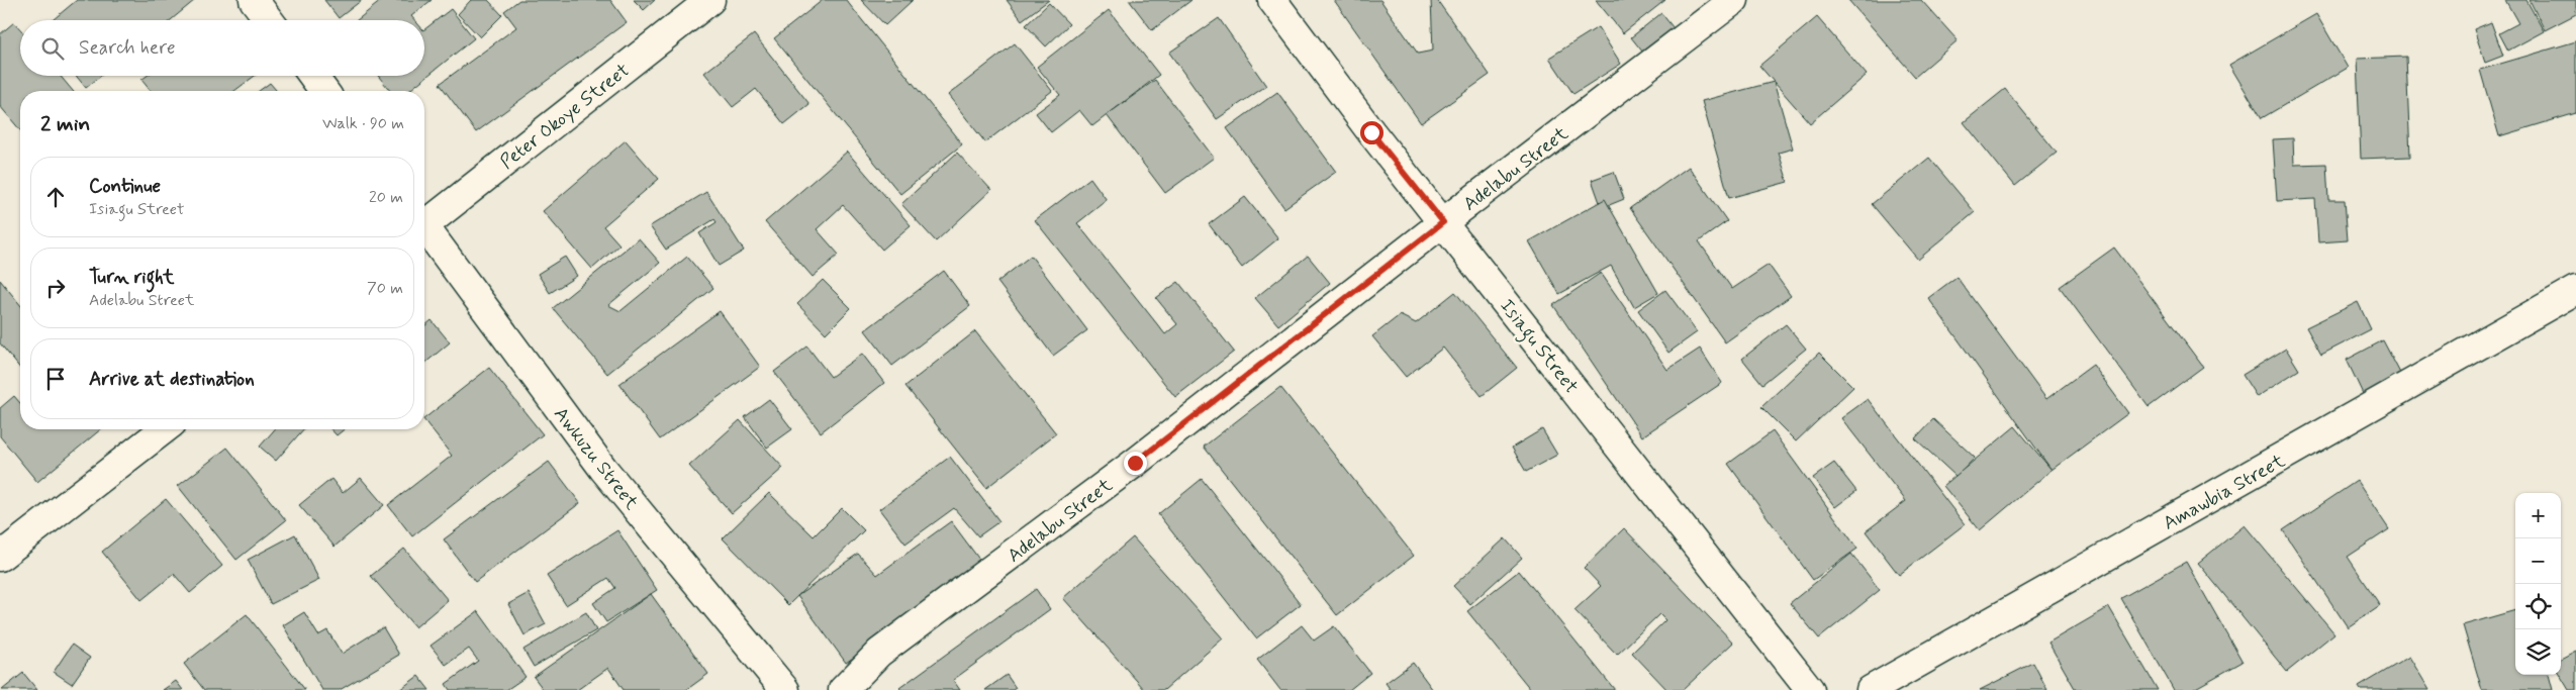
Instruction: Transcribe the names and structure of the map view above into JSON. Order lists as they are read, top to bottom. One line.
{"streets":{"street":["Peter Okoye Street","Adelabu Street","Isiagu Street","Awkuzu Street","Amawbia Street"]},"crossings":[["Adelabu Street","Isiagu Street"]],"page":{"search":"Search here","heading":["2 min","Walk · 90 m"],"list":[["Continue","Isiagu Street","20 m"],["Turn right","Adelabu Street","70 m"],"Arrive at destination"],"map_buttons":["+","−"]}}
